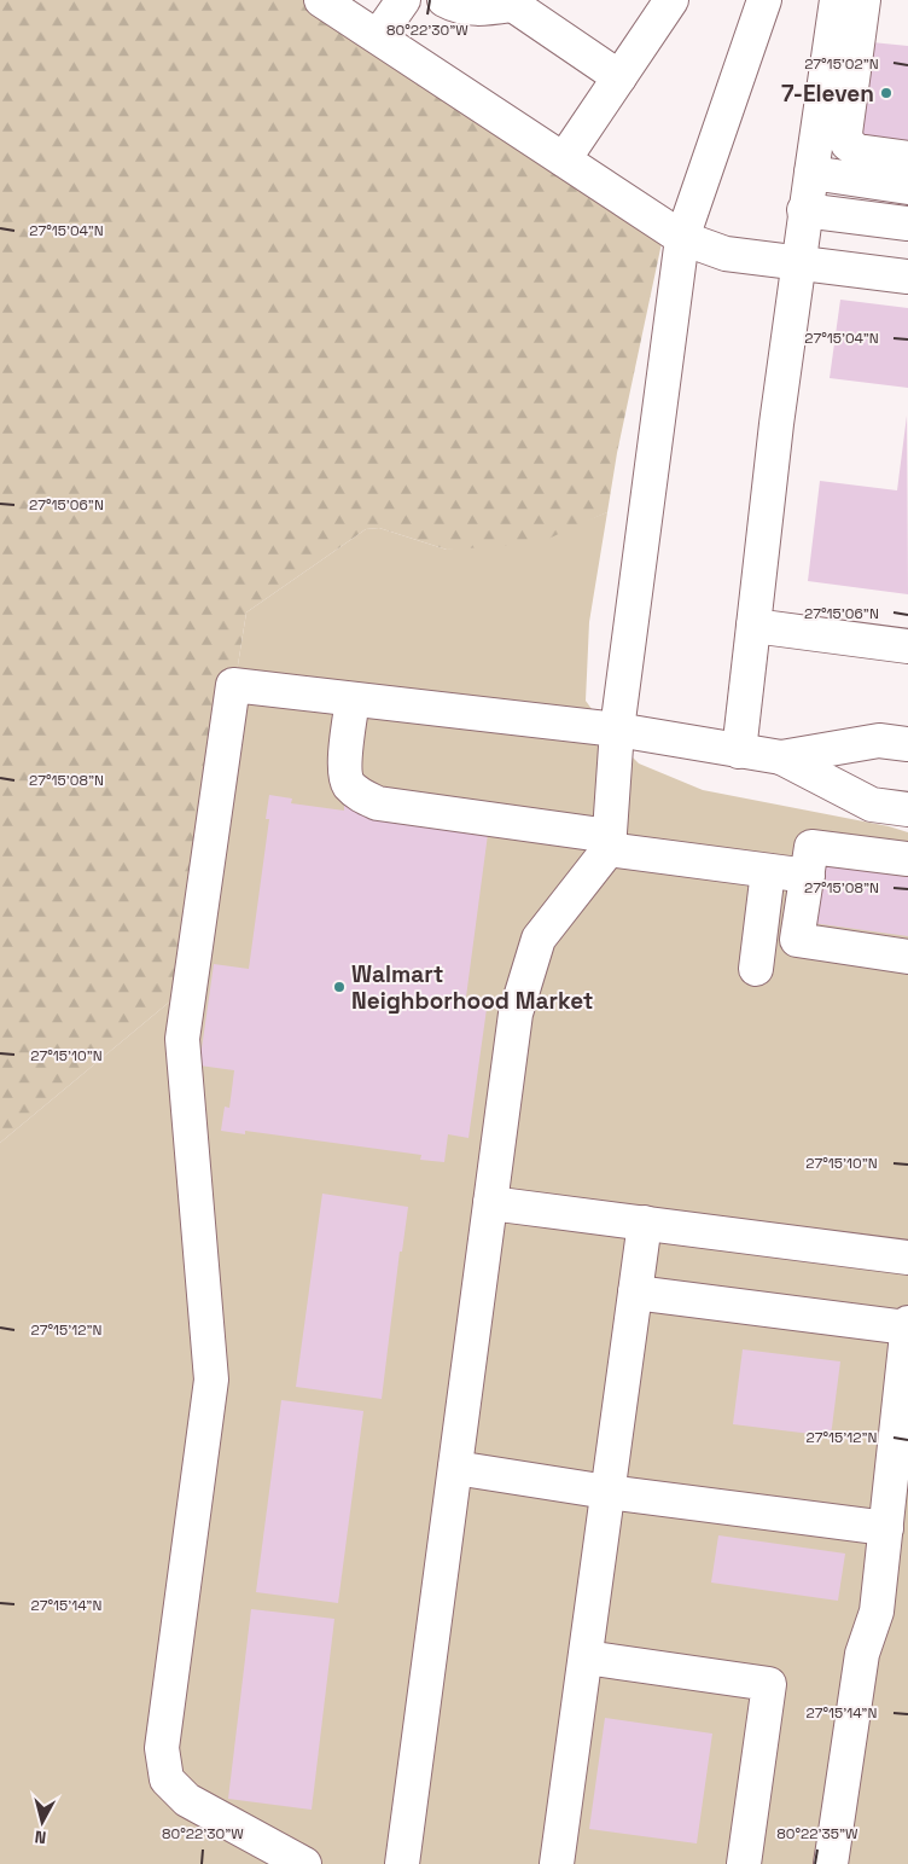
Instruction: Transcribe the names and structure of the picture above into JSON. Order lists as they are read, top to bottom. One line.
{"places":["7-Eleven","Walmart Neighborhood Market"],"north":"bottom","coordinates":["80°22'30\"W","27°15'02\"N","27°15'04\"N","27°15'06\"N","27°15'08\"N","27°15'10\"N","27°15'12\"N","27°15'14\"N","80°22'35\"W"]}
